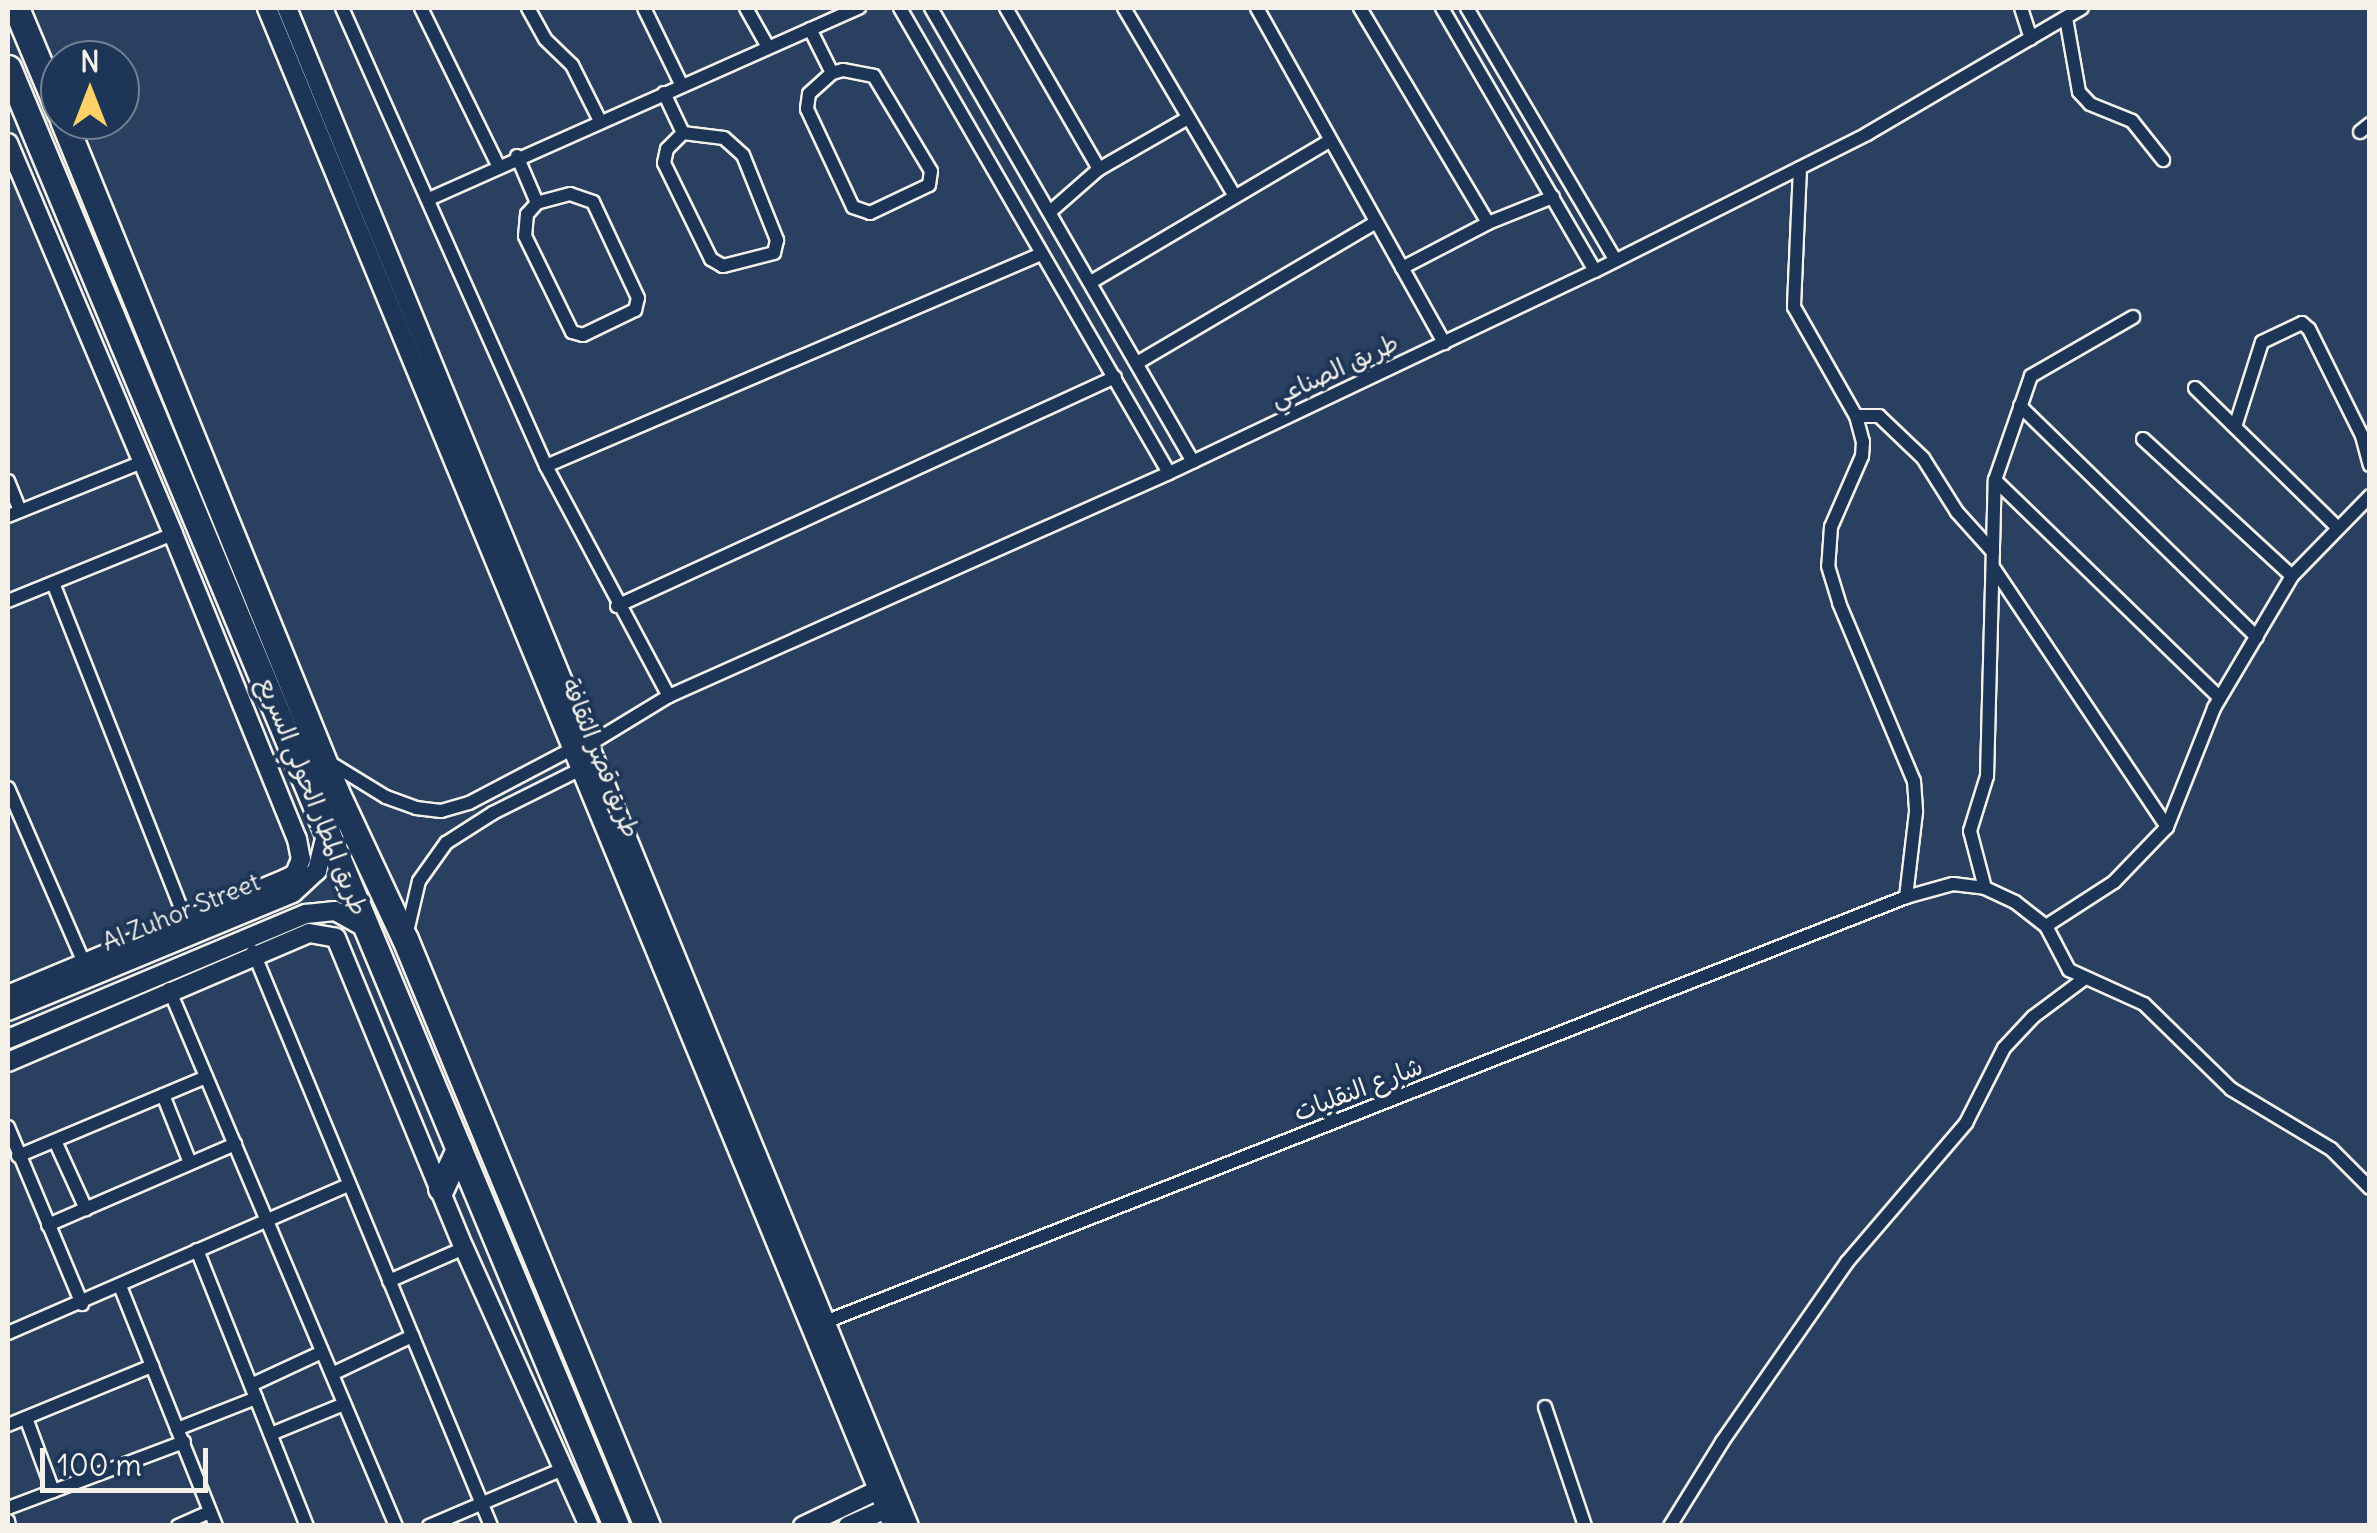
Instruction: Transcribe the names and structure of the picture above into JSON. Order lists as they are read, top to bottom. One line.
{"streets":{"highway":["طريق المطار الحولي السريع"],"street":["طريق الصناعي","طريق قصر الثقافة","Al Zuhor Street","شارع النقليات"]},"crossings":[["طريق الصناعي","طريق قصر الثقافة"],["طريق قصر الثقافة","شارع النقليات"],["طريق المطار الحولي السريع","Al Zuhor Street"]],"scale_bar":"100 m","north":"top"}
